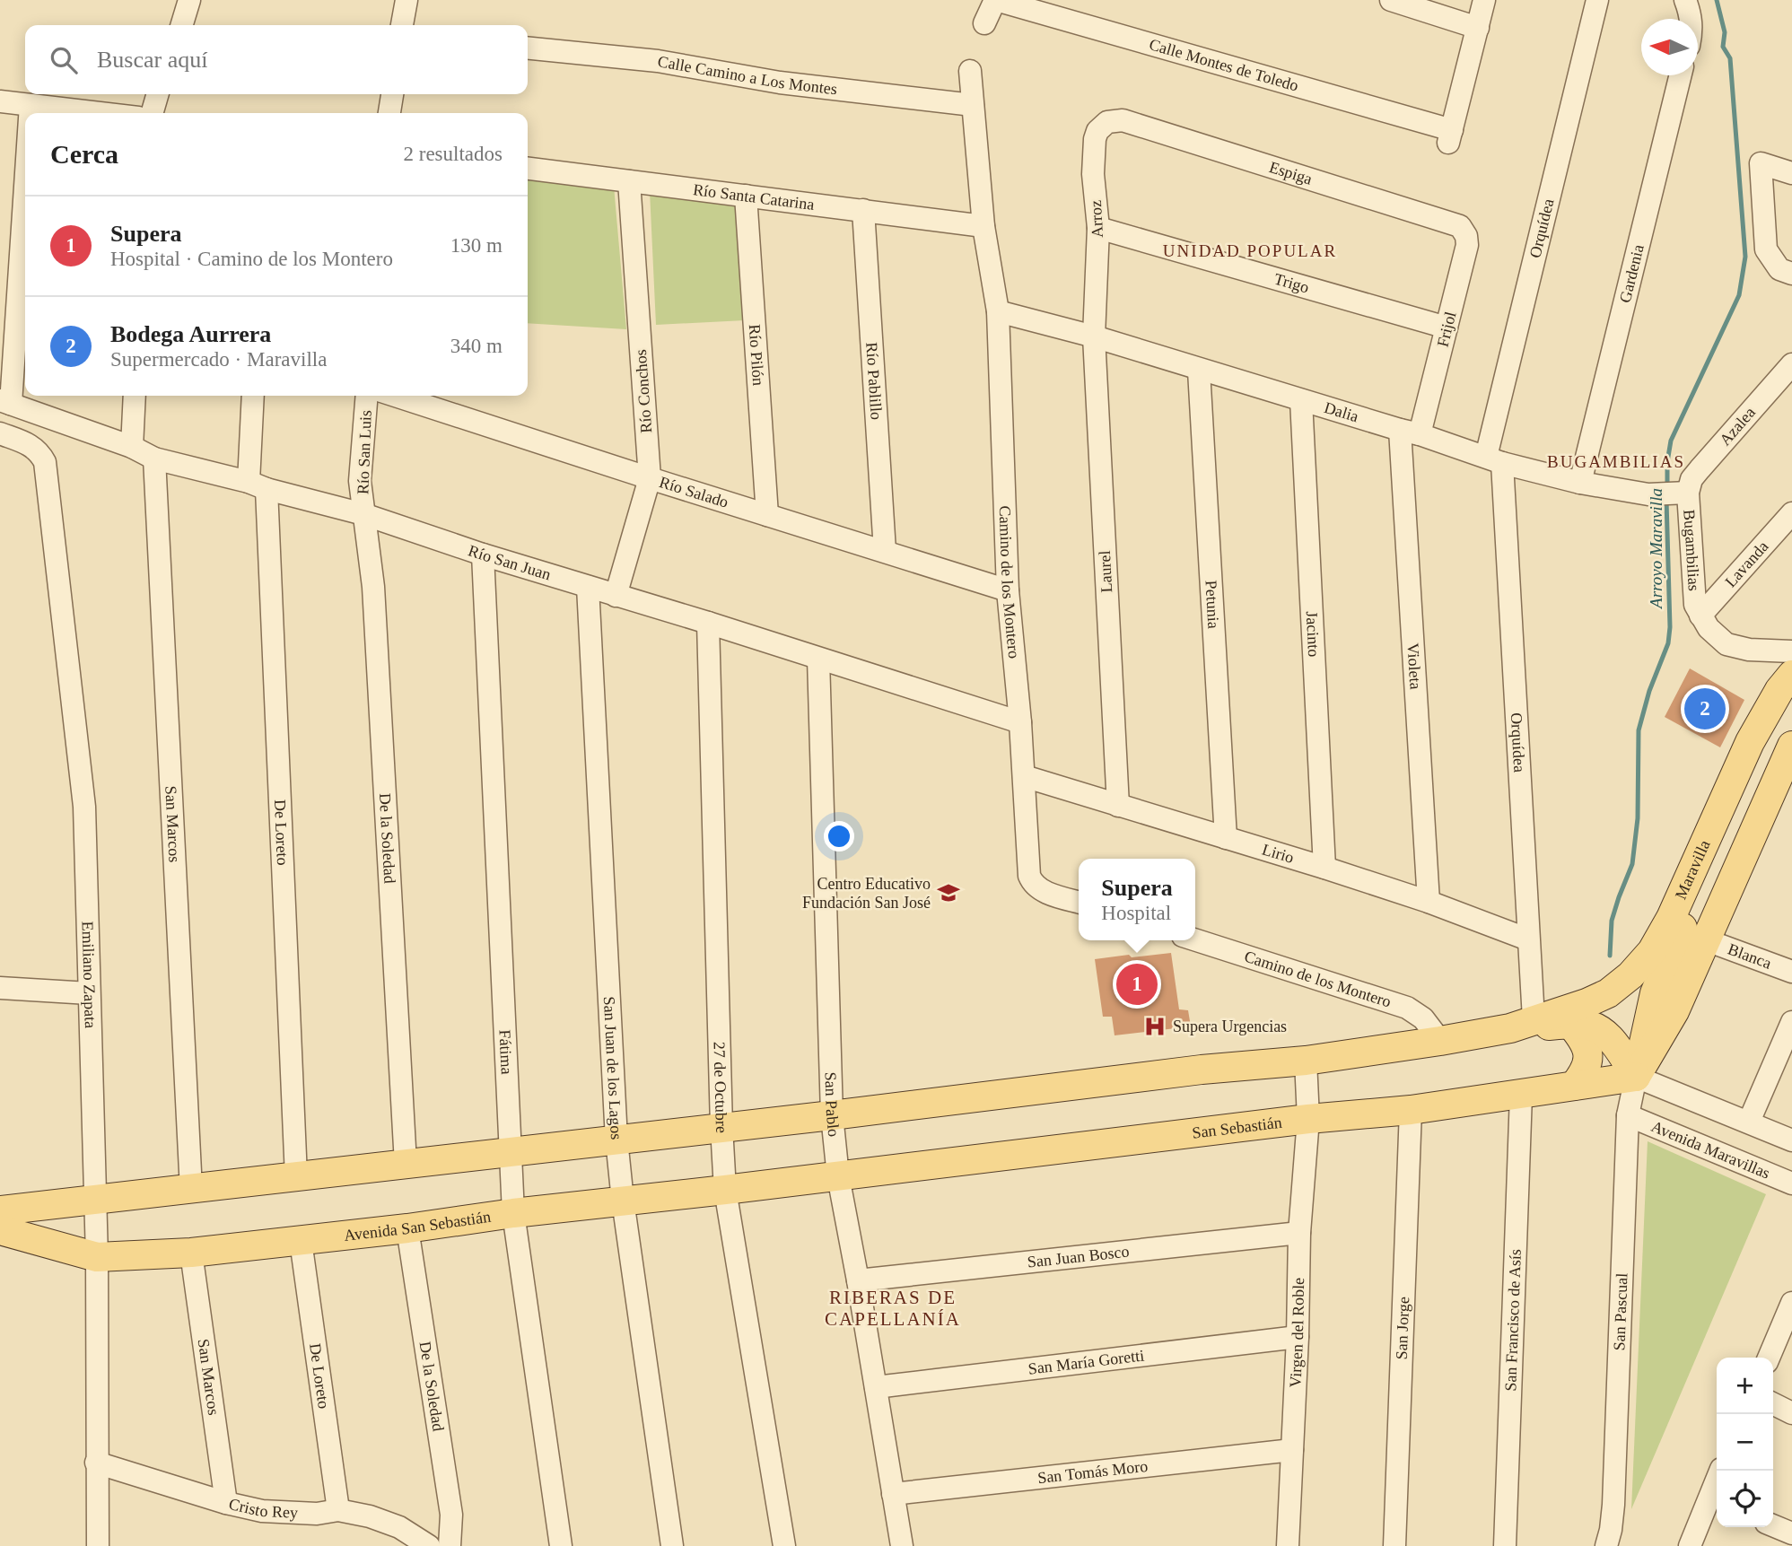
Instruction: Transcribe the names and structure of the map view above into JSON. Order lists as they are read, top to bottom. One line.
{"streets":{"main road":["Maravilla","San Sebastián","Avenida San Sebastián"],"street":["Calle Montes de Toledo","Calle Camino a Los Montes","Espiga","Río Santa Catarina","Arroz","Orquídea","Gardenia","Trigo","Frijol","Río Pilón","Río Pablillo","Río Conchos","Dalia","Azalea","Río San Luis","Río Salado","Bugambilias","Río San Juan","Lavanda","Laurel","Camino de los Montero","Petunia","Jacinto","Violeta","San Marcos","De Loreto","De la Soledad","Lirio","Blanca","Emiliano Zapata","Fátima","San Juan de los Lagos","27 de Octubre","San Pablo","Avenida Maravillas","San Juan Bosco","San Pascual","San Francisco de Asís","San Jorge","Virgen del Roble","San María Goretti","San Tomás Moro","Cristo Rey"]},"crossings":[["Calle Camino a Los Montes","Camino de los Montero"],["Espiga","Arroz"],["Espiga","Frijol"],["Río Santa Catarina","Río Pilón"],["Río Santa Catarina","Río Pablillo"],["Río Santa Catarina","Río Conchos"],["Río Santa Catarina","Camino de los Montero"],["Arroz","Trigo"],["Arroz","Dalia"],["Arroz","Laurel"],["Orquídea","Dalia"],["Orquídea","Lirio"],["Orquídea","Maravilla"],["Gardenia","Dalia"],["Trigo","Frijol"],["Frijol","Dalia"],["Frijol","Violeta"],["Río Pilón","Río Salado"],["Río Pablillo","Río Salado"],["Río Conchos","Río Salado"],["Río Conchos","Río San Juan"],["Dalia","Azalea"],["Dalia","Bugambilias"],["Dalia","Laurel"],["Dalia","Camino de los Montero"],["Dalia","Petunia"],["Dalia","Jacinto"],["Dalia","Violeta"],["Azalea","Bugambilias"],["Río San Luis","Río San Juan"],["Río San Luis","De la Soledad"],["Río Salado","Camino de los Montero"],["Bugambilias","Lavanda"],["Río San Juan","Camino de los Montero"],["Río San Juan","San Marcos"],["Río San Juan","De Loreto"],["Río San Juan","De la Soledad"],["Río San Juan","Fátima"],["Río San Juan","San Juan de los Lagos"],["Río San Juan","27 de Octubre"],["Río San Juan","San Pablo"],["Laurel","Lirio"],["Camino de los Montero","Lirio"],["Petunia","Lirio"],["Jacinto","Lirio"],["Violeta","Lirio"],["San Marcos","Avenida San Sebastián"],["San Marcos","Cristo Rey"],["De Loreto","Avenida San Sebastián"],["De Loreto","Cristo Rey"],["De la Soledad","Avenida San Sebastián"],["Emiliano Zapata","Avenida San Sebastián"],["Emiliano Zapata","Cristo Rey"],["Fátima","Avenida San Sebastián"],["San Juan de los Lagos","Avenida San Sebastián"],["27 de Octubre","Avenida San Sebastián"],["San Pablo","San Sebastián"],["San Pablo","Avenida San Sebastián"],["San Pablo","San Juan Bosco"],["San Pablo","San María Goretti"],["San Pablo","San Tomás Moro"],["San Sebastián","Avenida San Sebastián"],["San Sebastián","San Pascual"],["San Sebastián","San Francisco de Asís"],["San Sebastián","San Jorge"],["San Sebastián","Virgen del Roble"],["Avenida Maravillas","San Pascual"],["San Juan Bosco","Virgen del Roble"],["Virgen del Roble","San María Goretti"],["Virgen del Roble","San Tomás Moro"]],"districts":["UNIDAD POPULAR","BUGAMBILIAS","RIBERAS DE CAPELLANÍA"],"water":["Arroyo Maravilla"],"places":{"school or university":["Centro Educativo Fundación San José"],"hospital":["Supera Urgencias"]},"north":"left","page":{"search":"Buscar aquí","heading":["Cerca","2 resultados"],"list":[{"mark":"1","name":"Supera","note":"Hospital · Camino de los Montero","value":"130 m"},{"mark":"2","name":"Bodega Aurrera","note":"Supermercado · Maravilla","value":"340 m"}],"pins":["2","1"],"popup":["Supera","Hospital"],"map_buttons":["+","−"]}}
